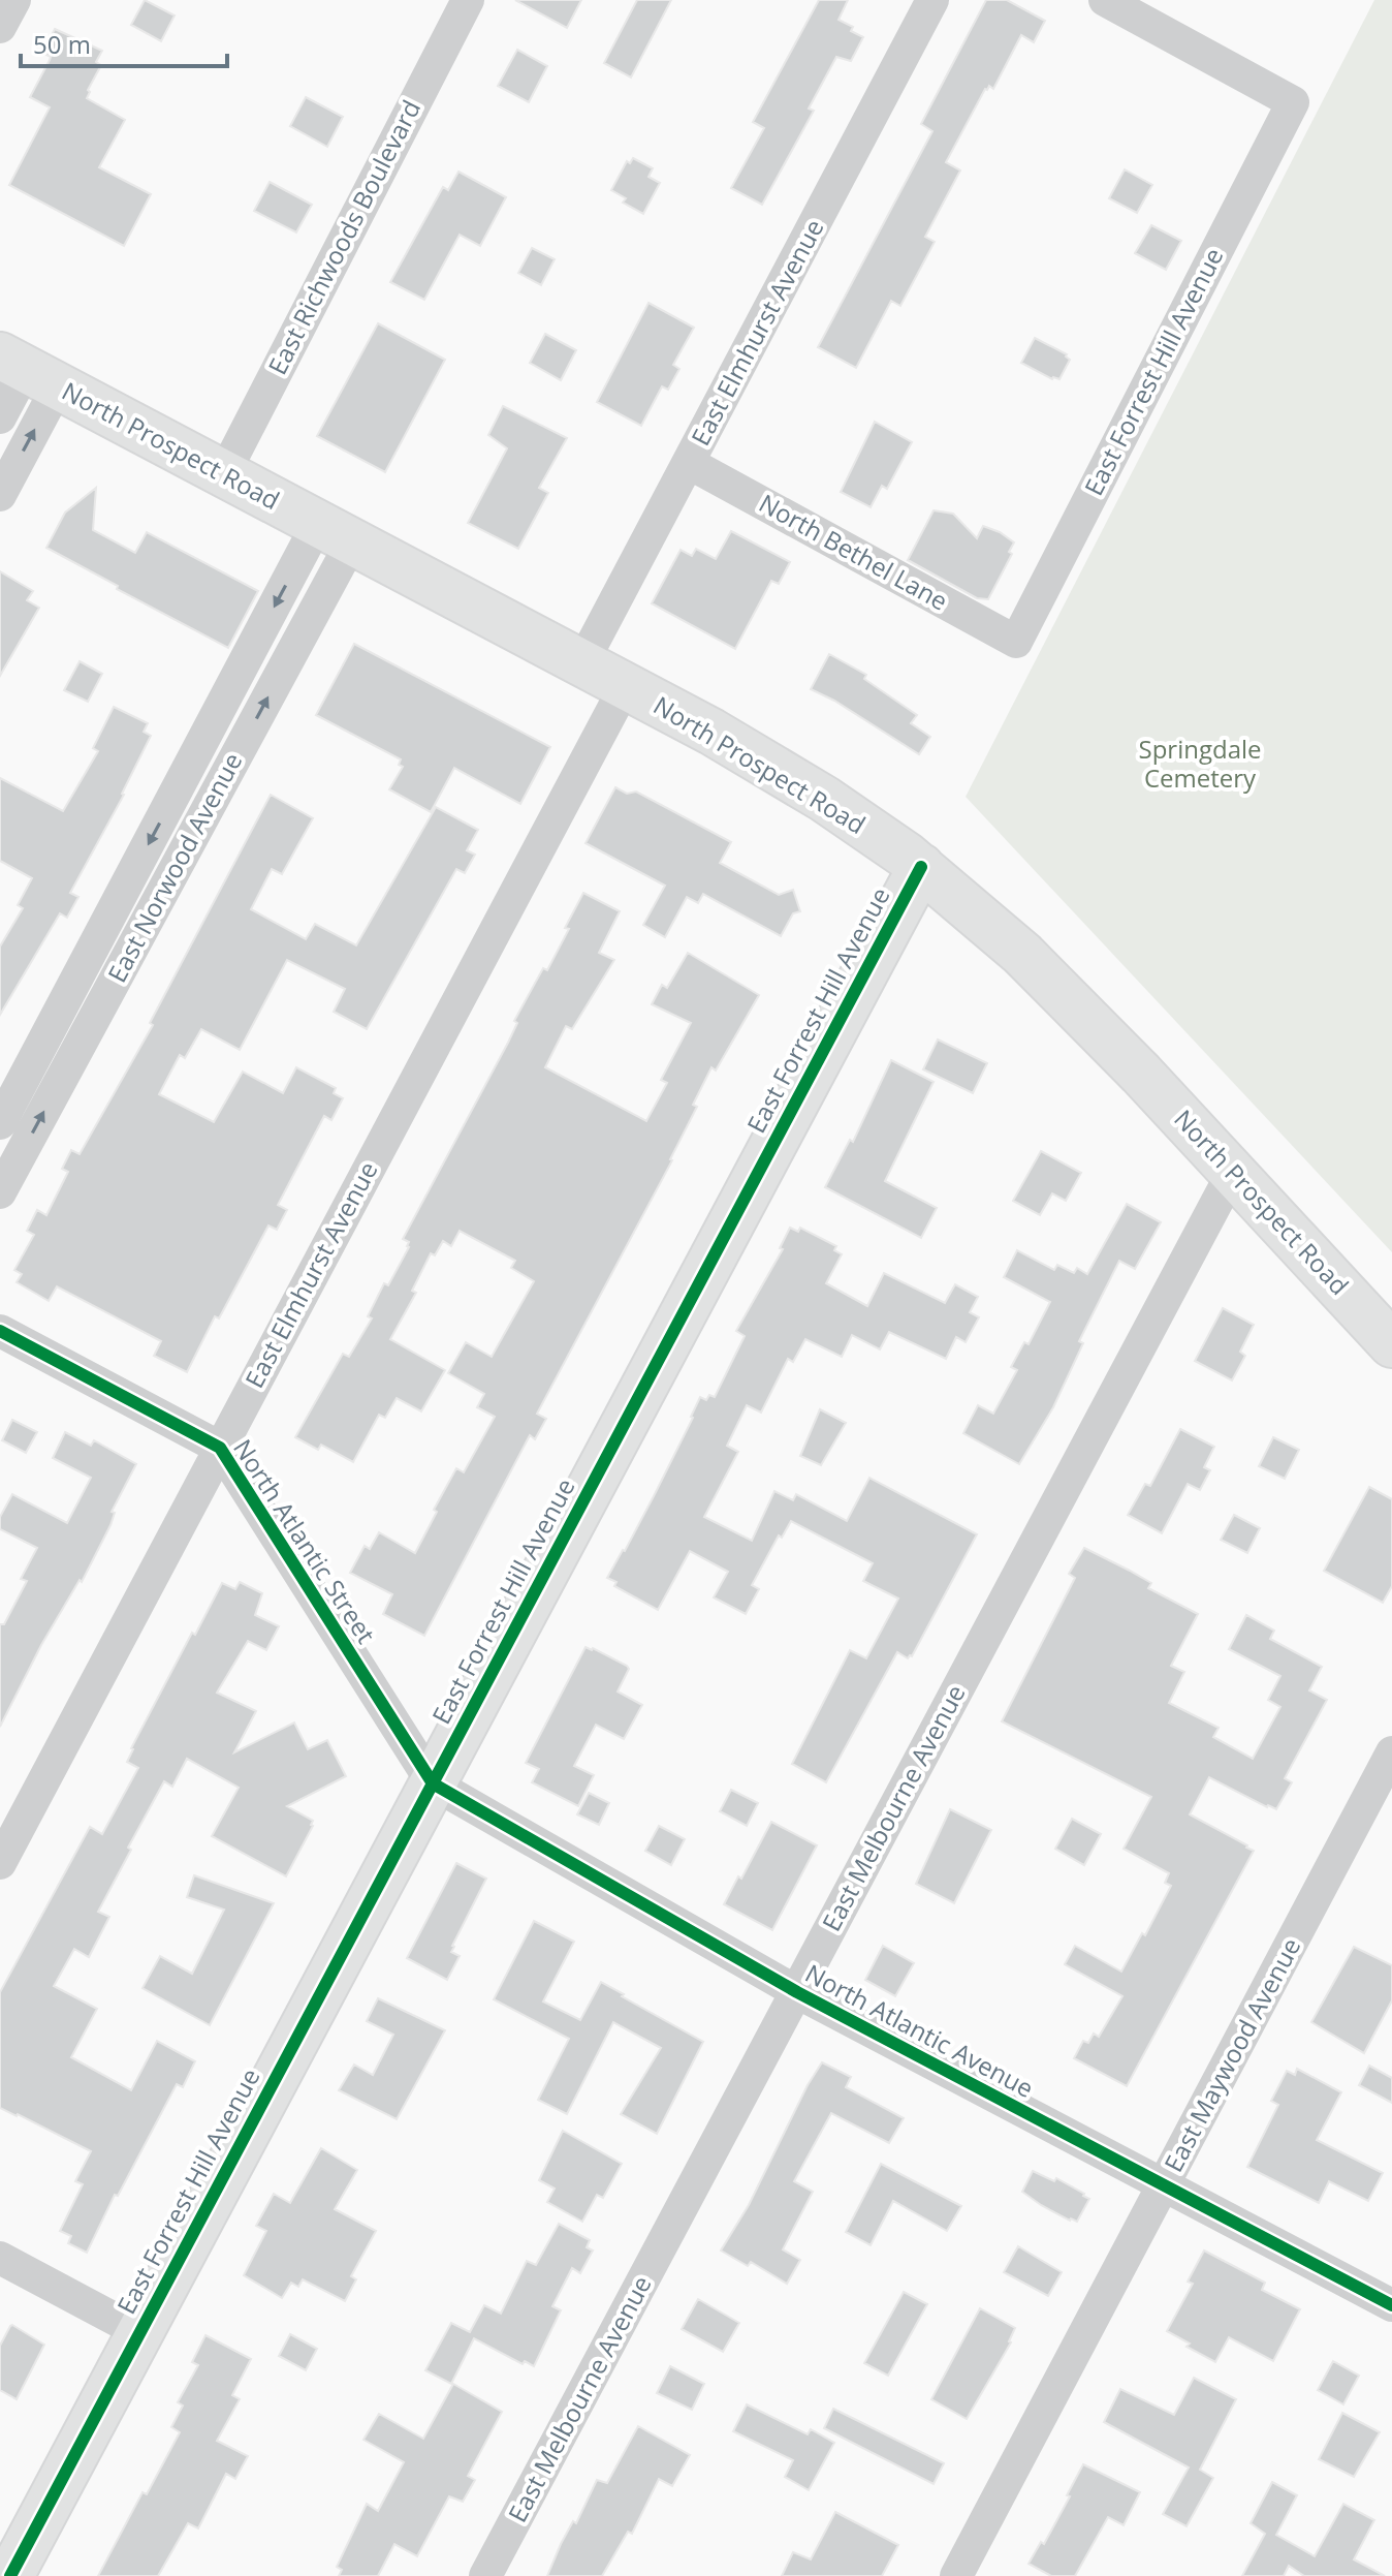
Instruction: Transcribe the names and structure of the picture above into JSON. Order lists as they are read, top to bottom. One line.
{"streets":{"main road":["East Forrest Hill Avenue","North Prospect Road"],"street":["East Richwoods Boulevard","East Elmhurst Avenue","North Bethel Lane","East Norwood Avenue","North Atlantic Street","East Melbourne Avenue","North Atlantic Avenue","East Maywood Avenue"]},"crossings":[["East Richwoods Boulevard","North Prospect Road"],["East Elmhurst Avenue","North Prospect Road"],["East Elmhurst Avenue","North Bethel Lane"],["East Elmhurst Avenue","North Atlantic Street"],["East Forrest Hill Avenue","North Prospect Road"],["East Forrest Hill Avenue","North Bethel Lane"],["East Forrest Hill Avenue","North Atlantic Street"],["East Forrest Hill Avenue","North Atlantic Avenue"],["North Prospect Road","East Norwood Avenue"],["North Prospect Road","East Melbourne Avenue"],["North Atlantic Street","North Atlantic Avenue"],["East Melbourne Avenue","North Atlantic Avenue"],["North Atlantic Avenue","East Maywood Avenue"]],"parks":["Springdale Cemetery"],"scale_bar":"50 m"}
